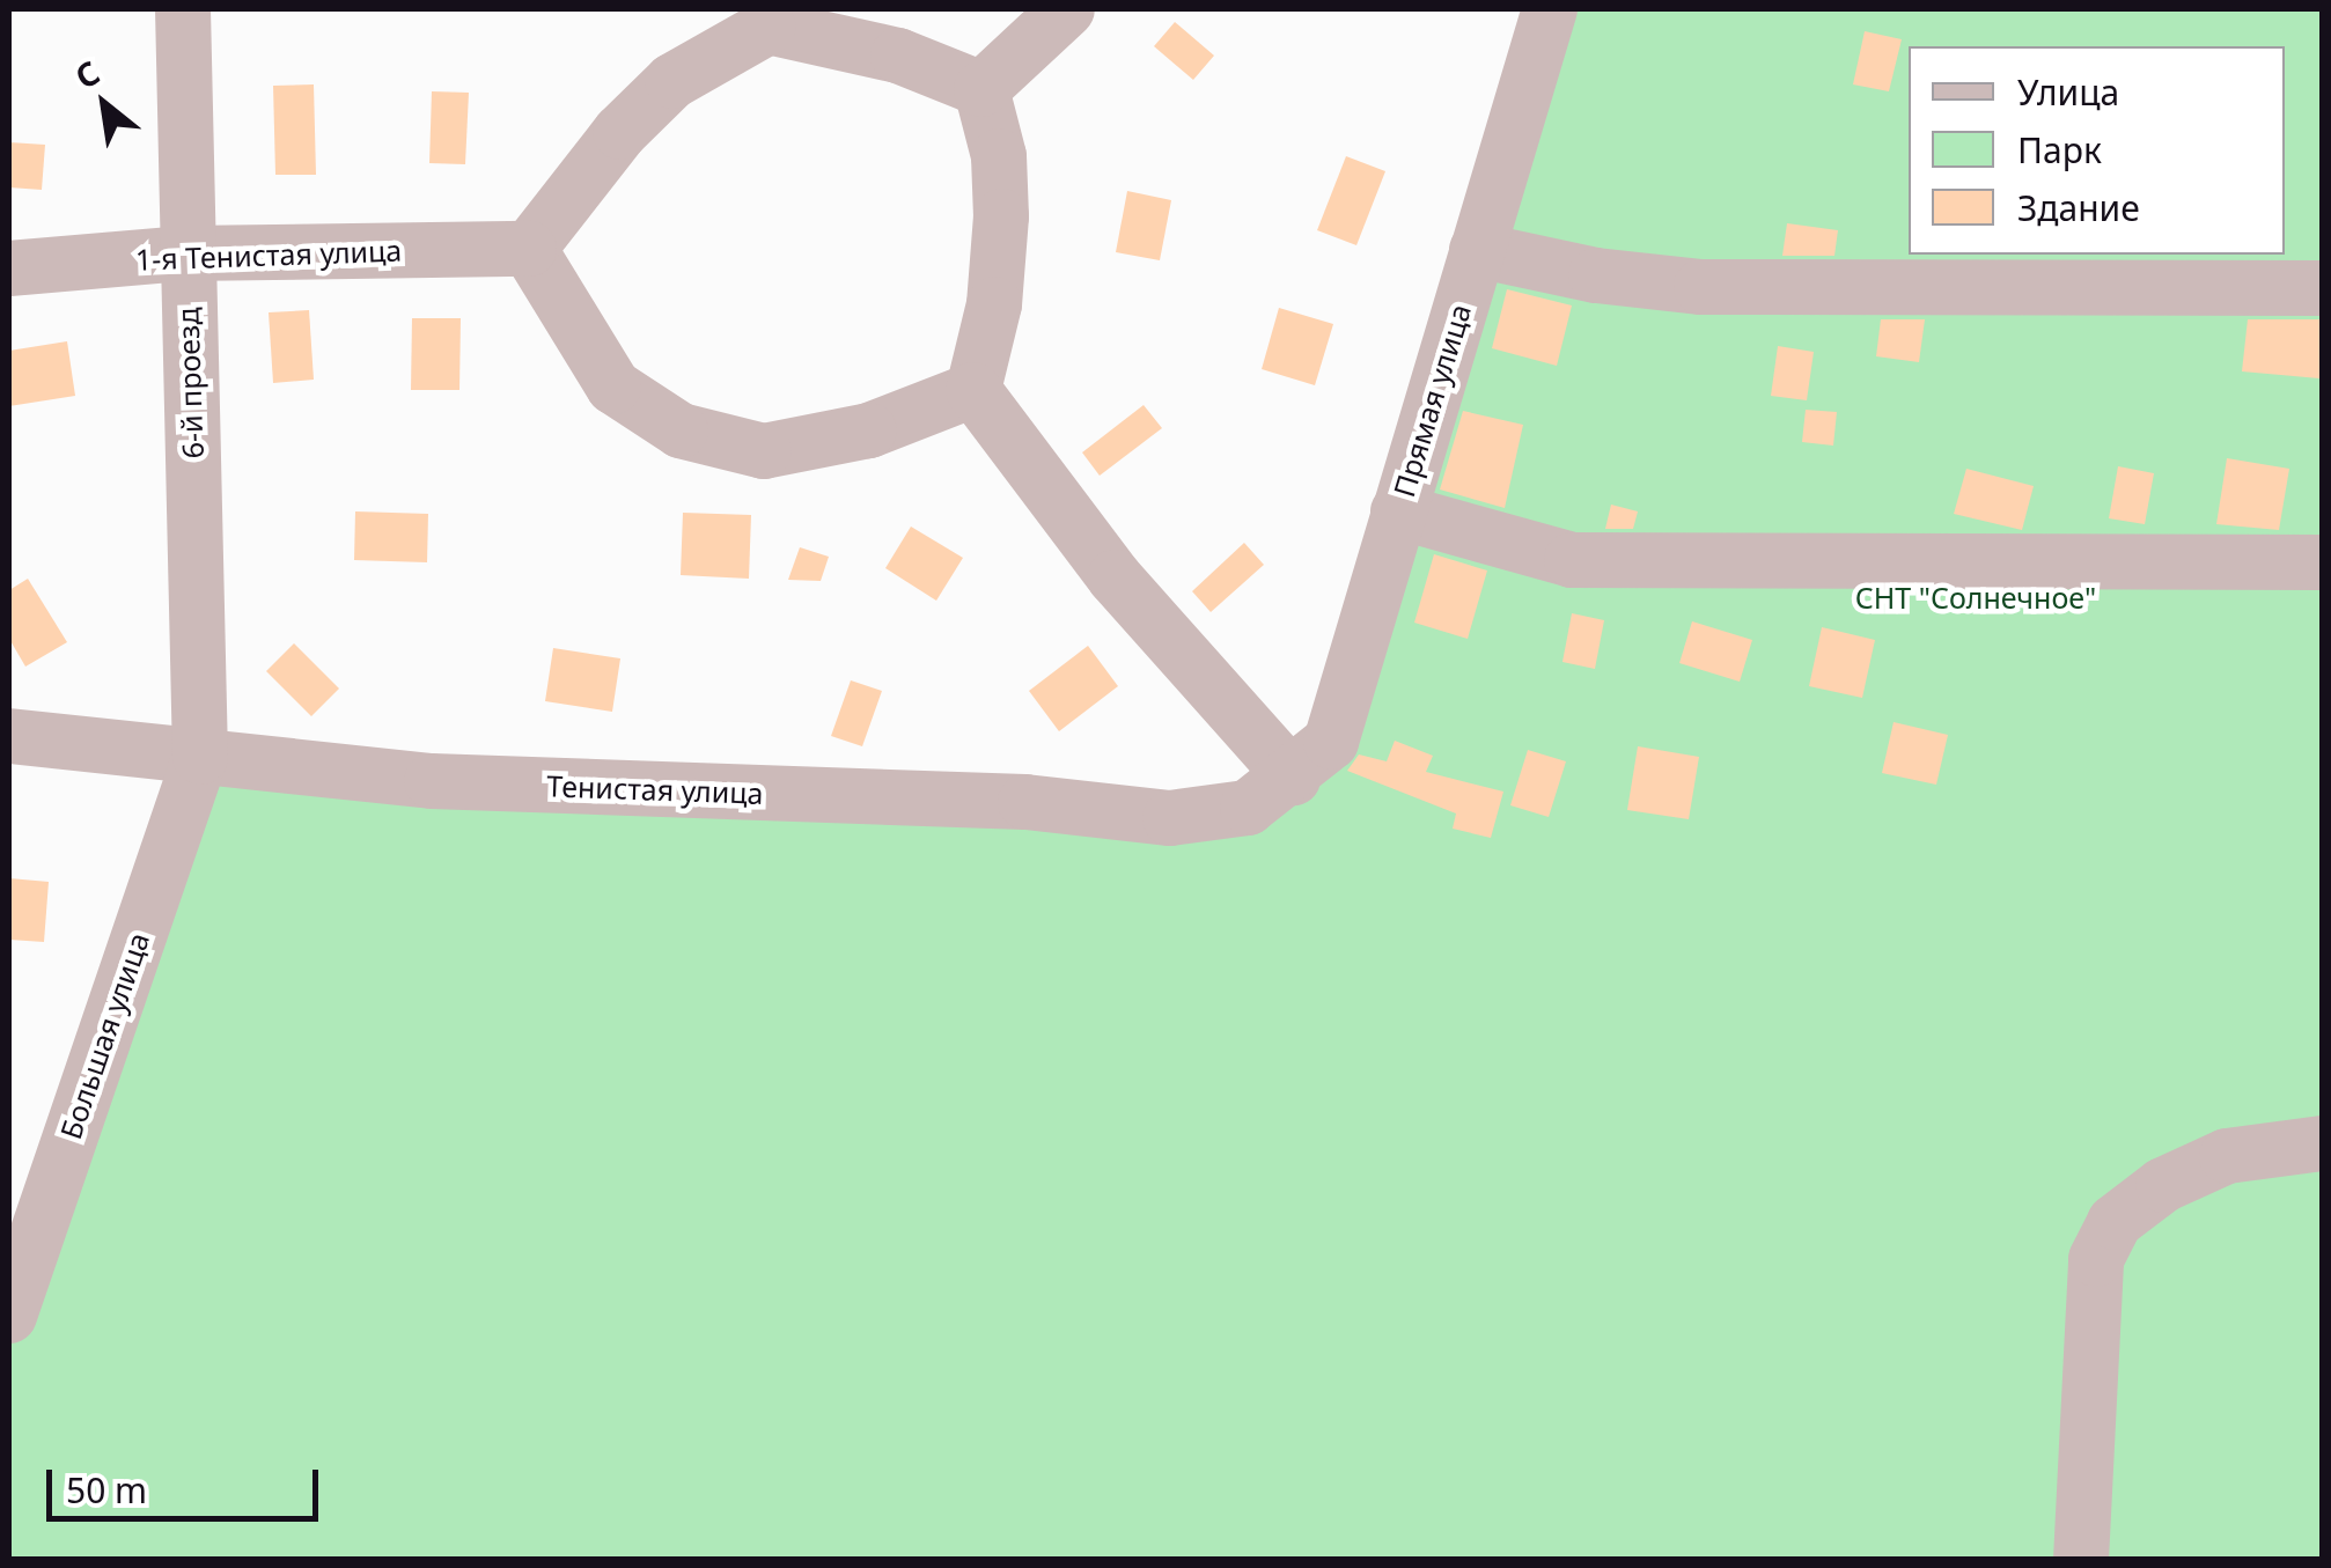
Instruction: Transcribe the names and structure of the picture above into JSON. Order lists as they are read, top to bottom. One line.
{"streets":{"street":["1-я Тенистая улица","6-й проезд","Прямая улица","Тенистая улица","Большая улица"]},"crossings":[["1-я Тенистая улица","6-й проезд"],["6-й проезд","Тенистая улица"],["6-й проезд","Большая улица"],["Прямая улица","Тенистая улица"],["Тенистая улица","Большая улица"]],"parks":["СНТ \"Солнечное\""],"legend":["Улица","Парк","Здание"],"scale_bar":"50 m","north":"top left"}
